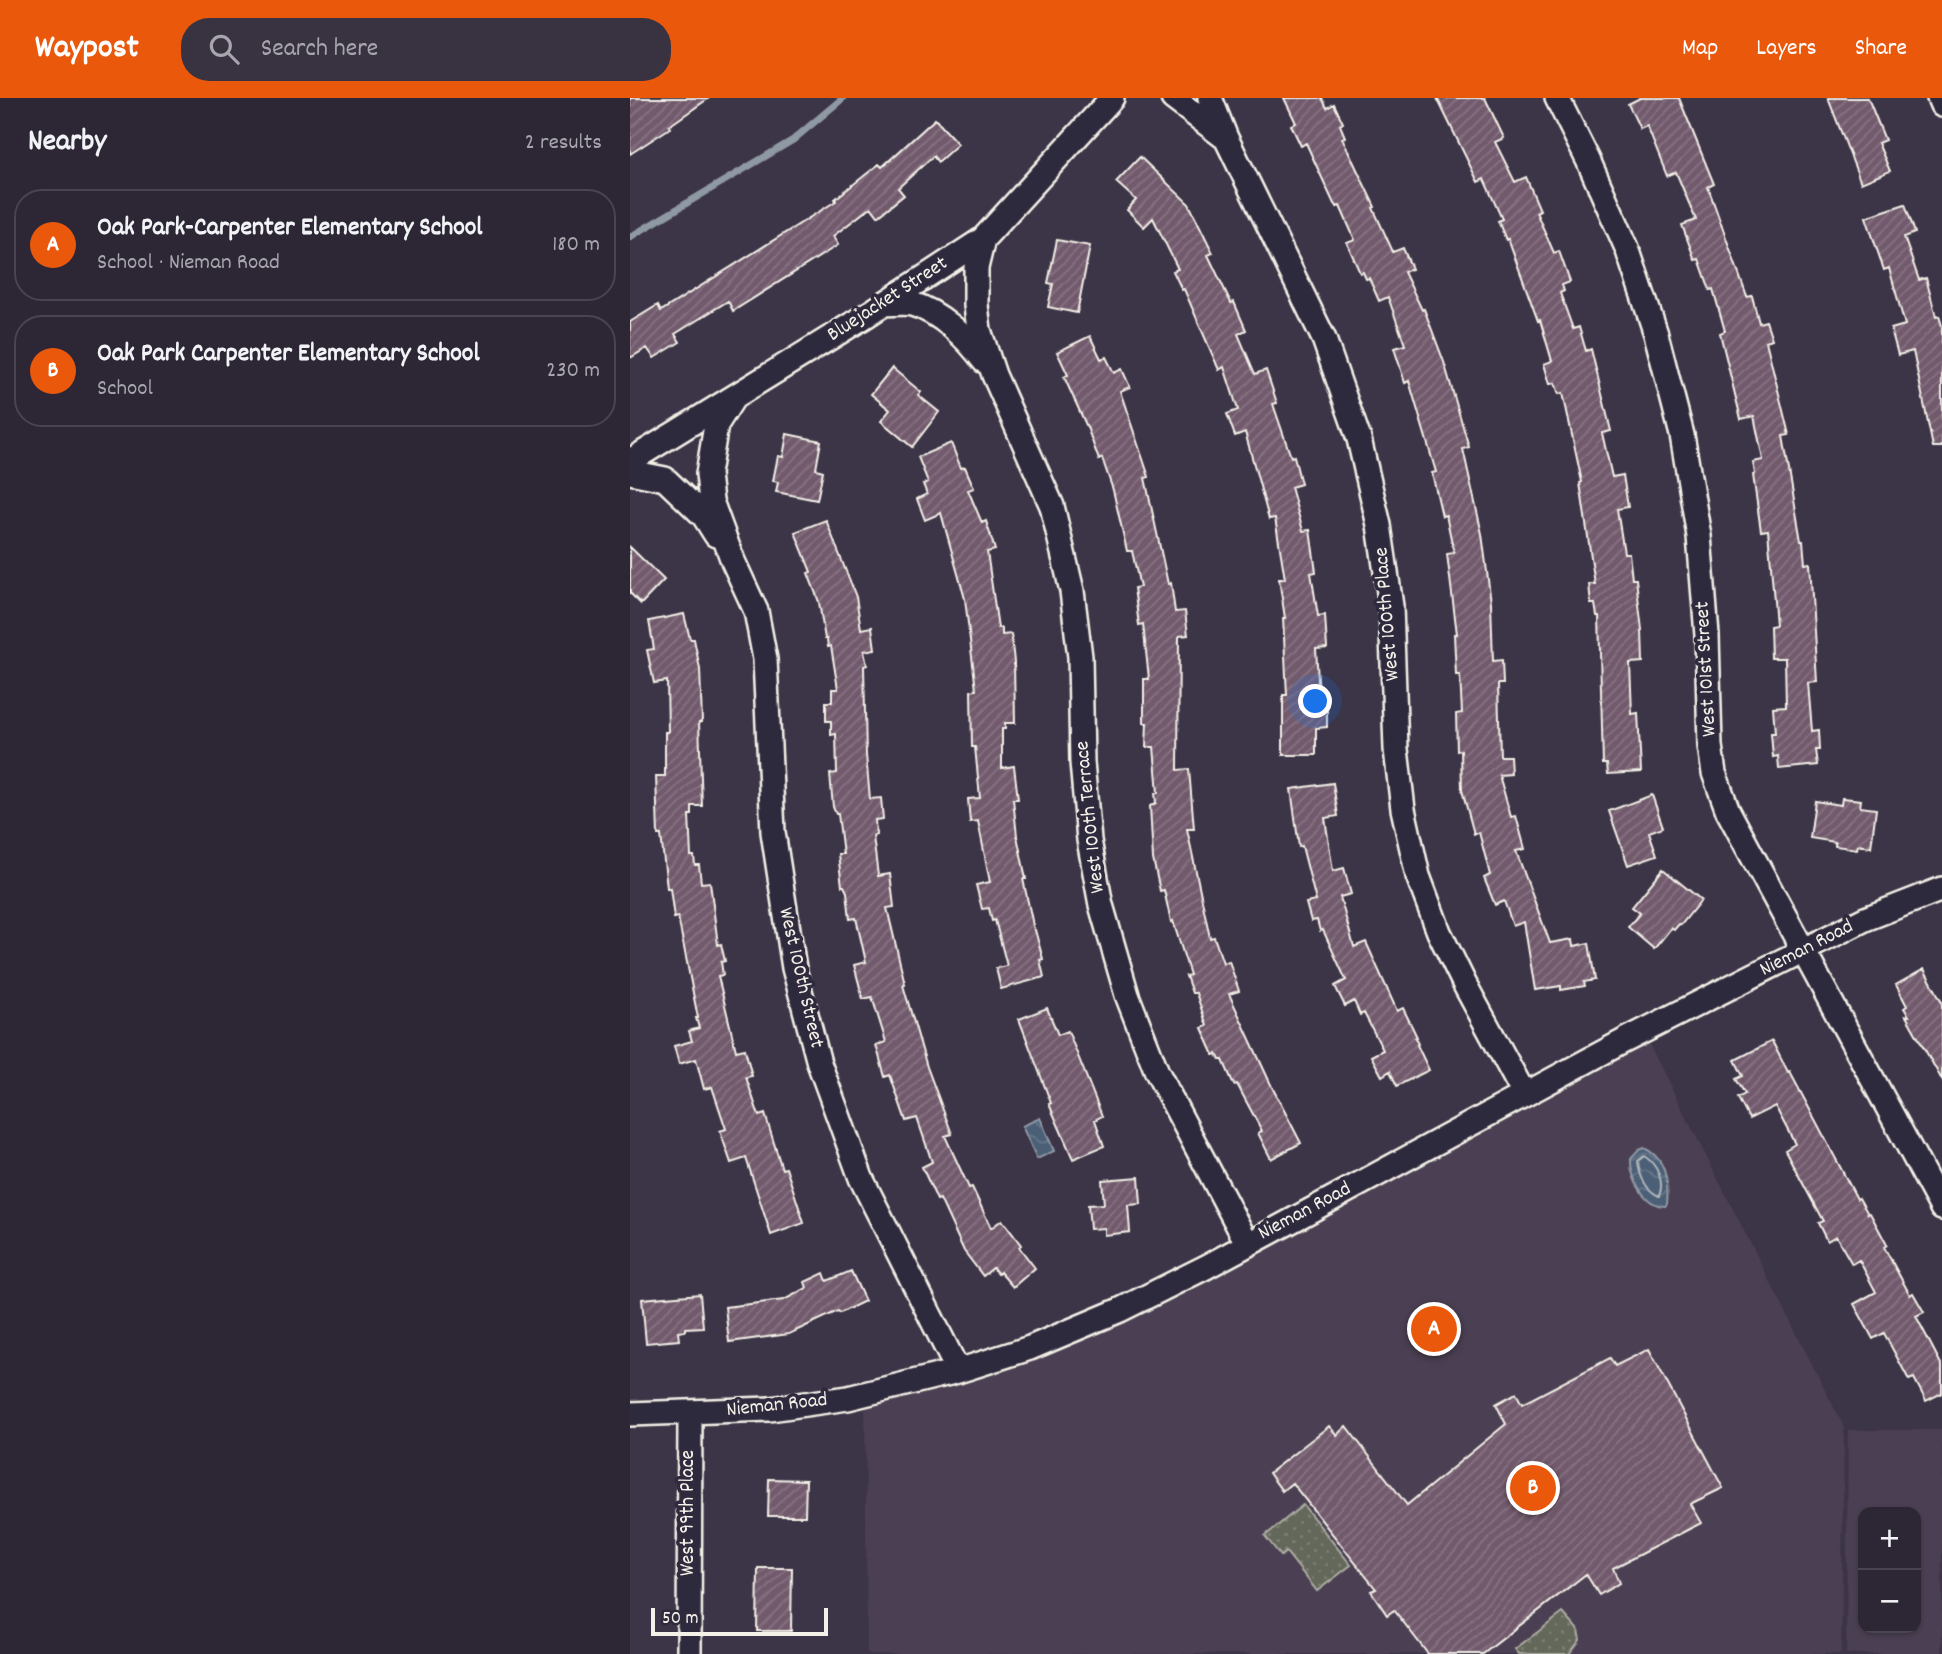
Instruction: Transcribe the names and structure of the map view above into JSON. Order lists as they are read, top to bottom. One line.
{"streets":{"street":["Bluejacket Street","West 100th Place","West 101st Street","West 100th Terrace","Nieman Road","West 100th Street","West 99th Place"]},"crossings":[["Bluejacket Street","West 100th Terrace"],["Bluejacket Street","West 100th Street"],["West 100th Place","Nieman Road"],["West 101st Street","Nieman Road"],["West 100th Terrace","Nieman Road"],["Nieman Road","West 100th Street"],["Nieman Road","West 99th Place"]],"scale_bar":"50 m","page":{"header":"Waypost","search":"Search here","nav":["Map","Layers","Share"],"heading":["Nearby","2 results"],"list":[{"mark":"A","name":"Oak Park-Carpenter Elementary School","note":"School · Nieman Road","value":"180 m"},{"mark":"B","name":"Oak Park Carpenter Elementary School","note":"School","value":"230 m"}],"pins":["A","B"],"map_buttons":["+","−"],"scale":"50 m"}}
